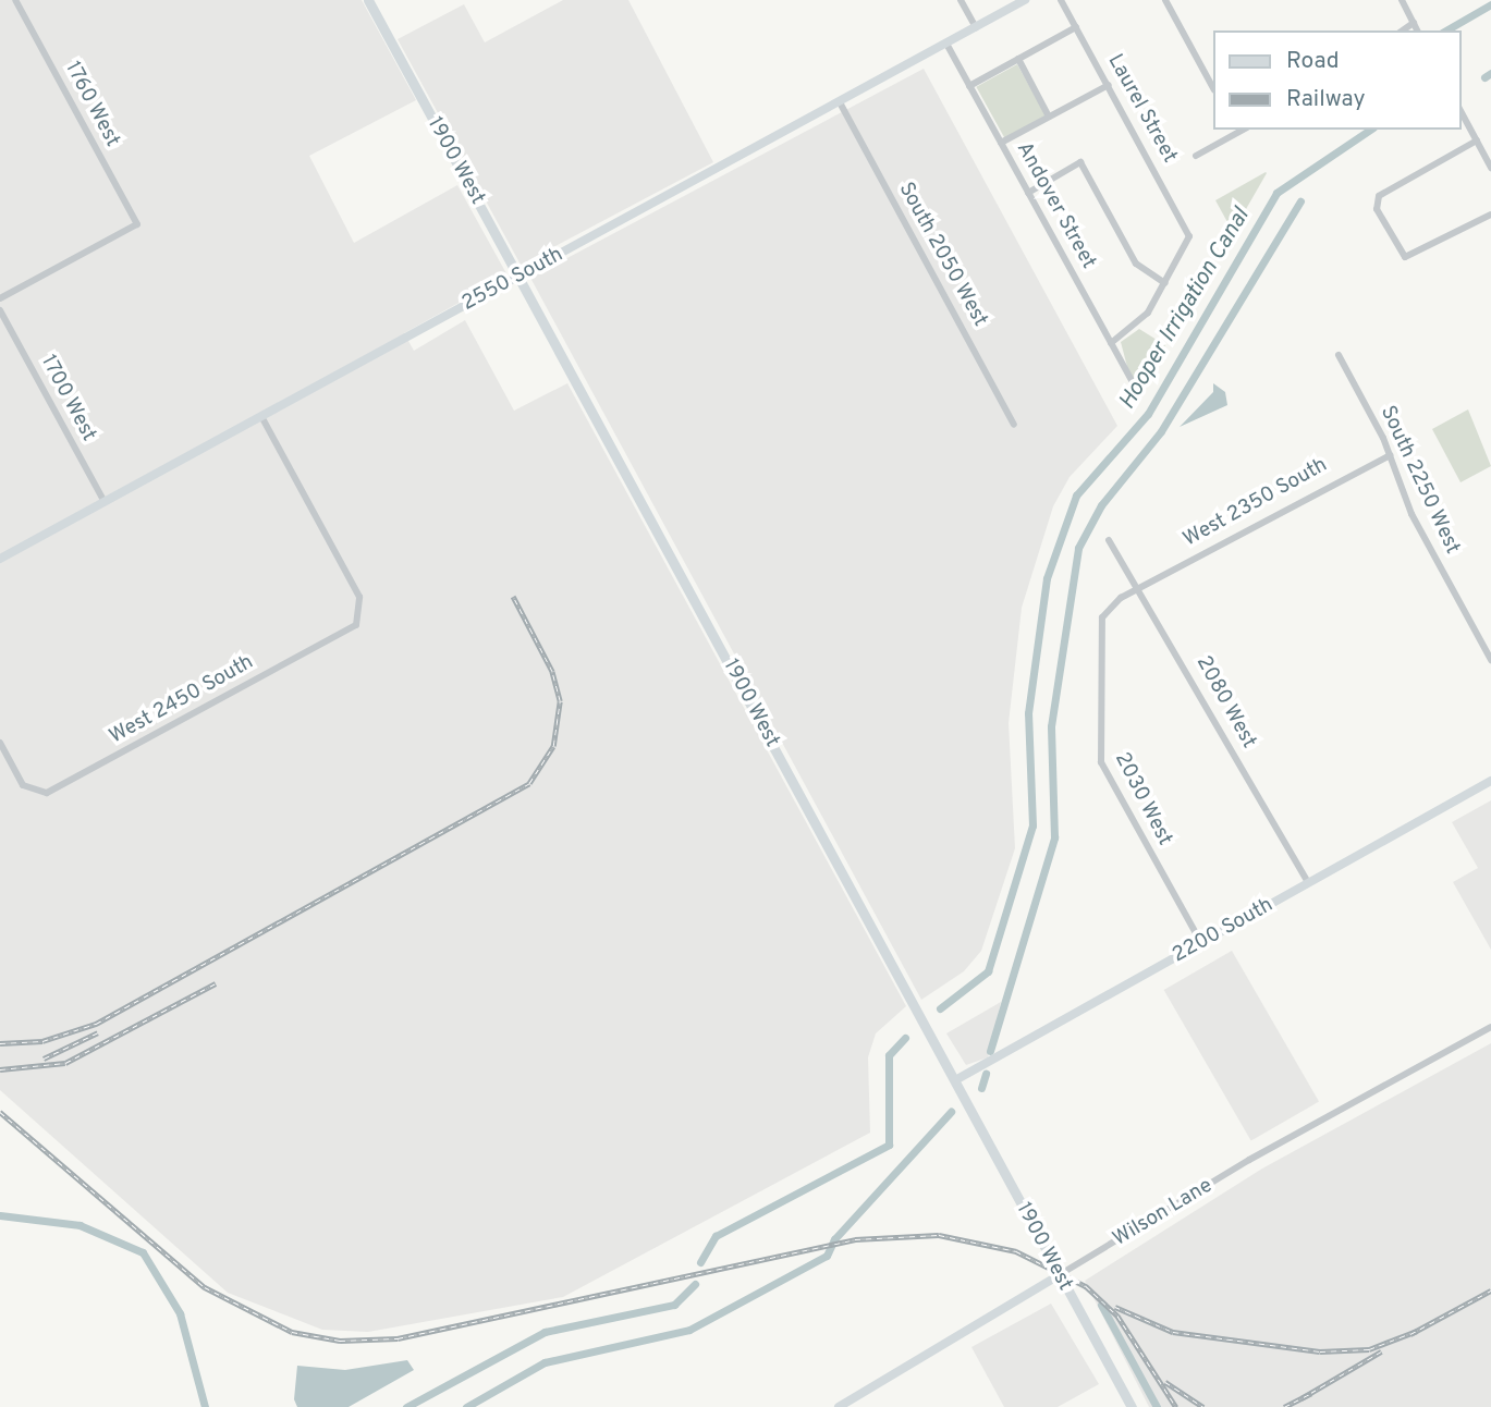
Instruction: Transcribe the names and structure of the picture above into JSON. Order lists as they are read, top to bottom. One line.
{"streets":{"main road":["1900 West"],"street":["1760 West","Laurel Street","Andover Street","South 2050 West","2550 South","1700 West","South 2250 West","West 2350 South","West 2450 South","2080 West","2030 West","2200 South","Wilson Lane"]},"crossings":[["1900 West","2550 South"],["1900 West","2200 South"],["1900 West","Wilson Lane"],["Andover Street","2550 South"],["South 2050 West","2550 South"],["2550 South","1700 West"],["2550 South","West 2450 South"],["South 2250 West","West 2350 South"],["West 2350 South","2080 West"],["West 2350 South","2030 West"],["2080 West","2030 West"],["2080 West","2200 South"],["2030 West","2200 South"]],"water":["Hooper Irrigation Canal"],"legend":["Road","Railway"]}
